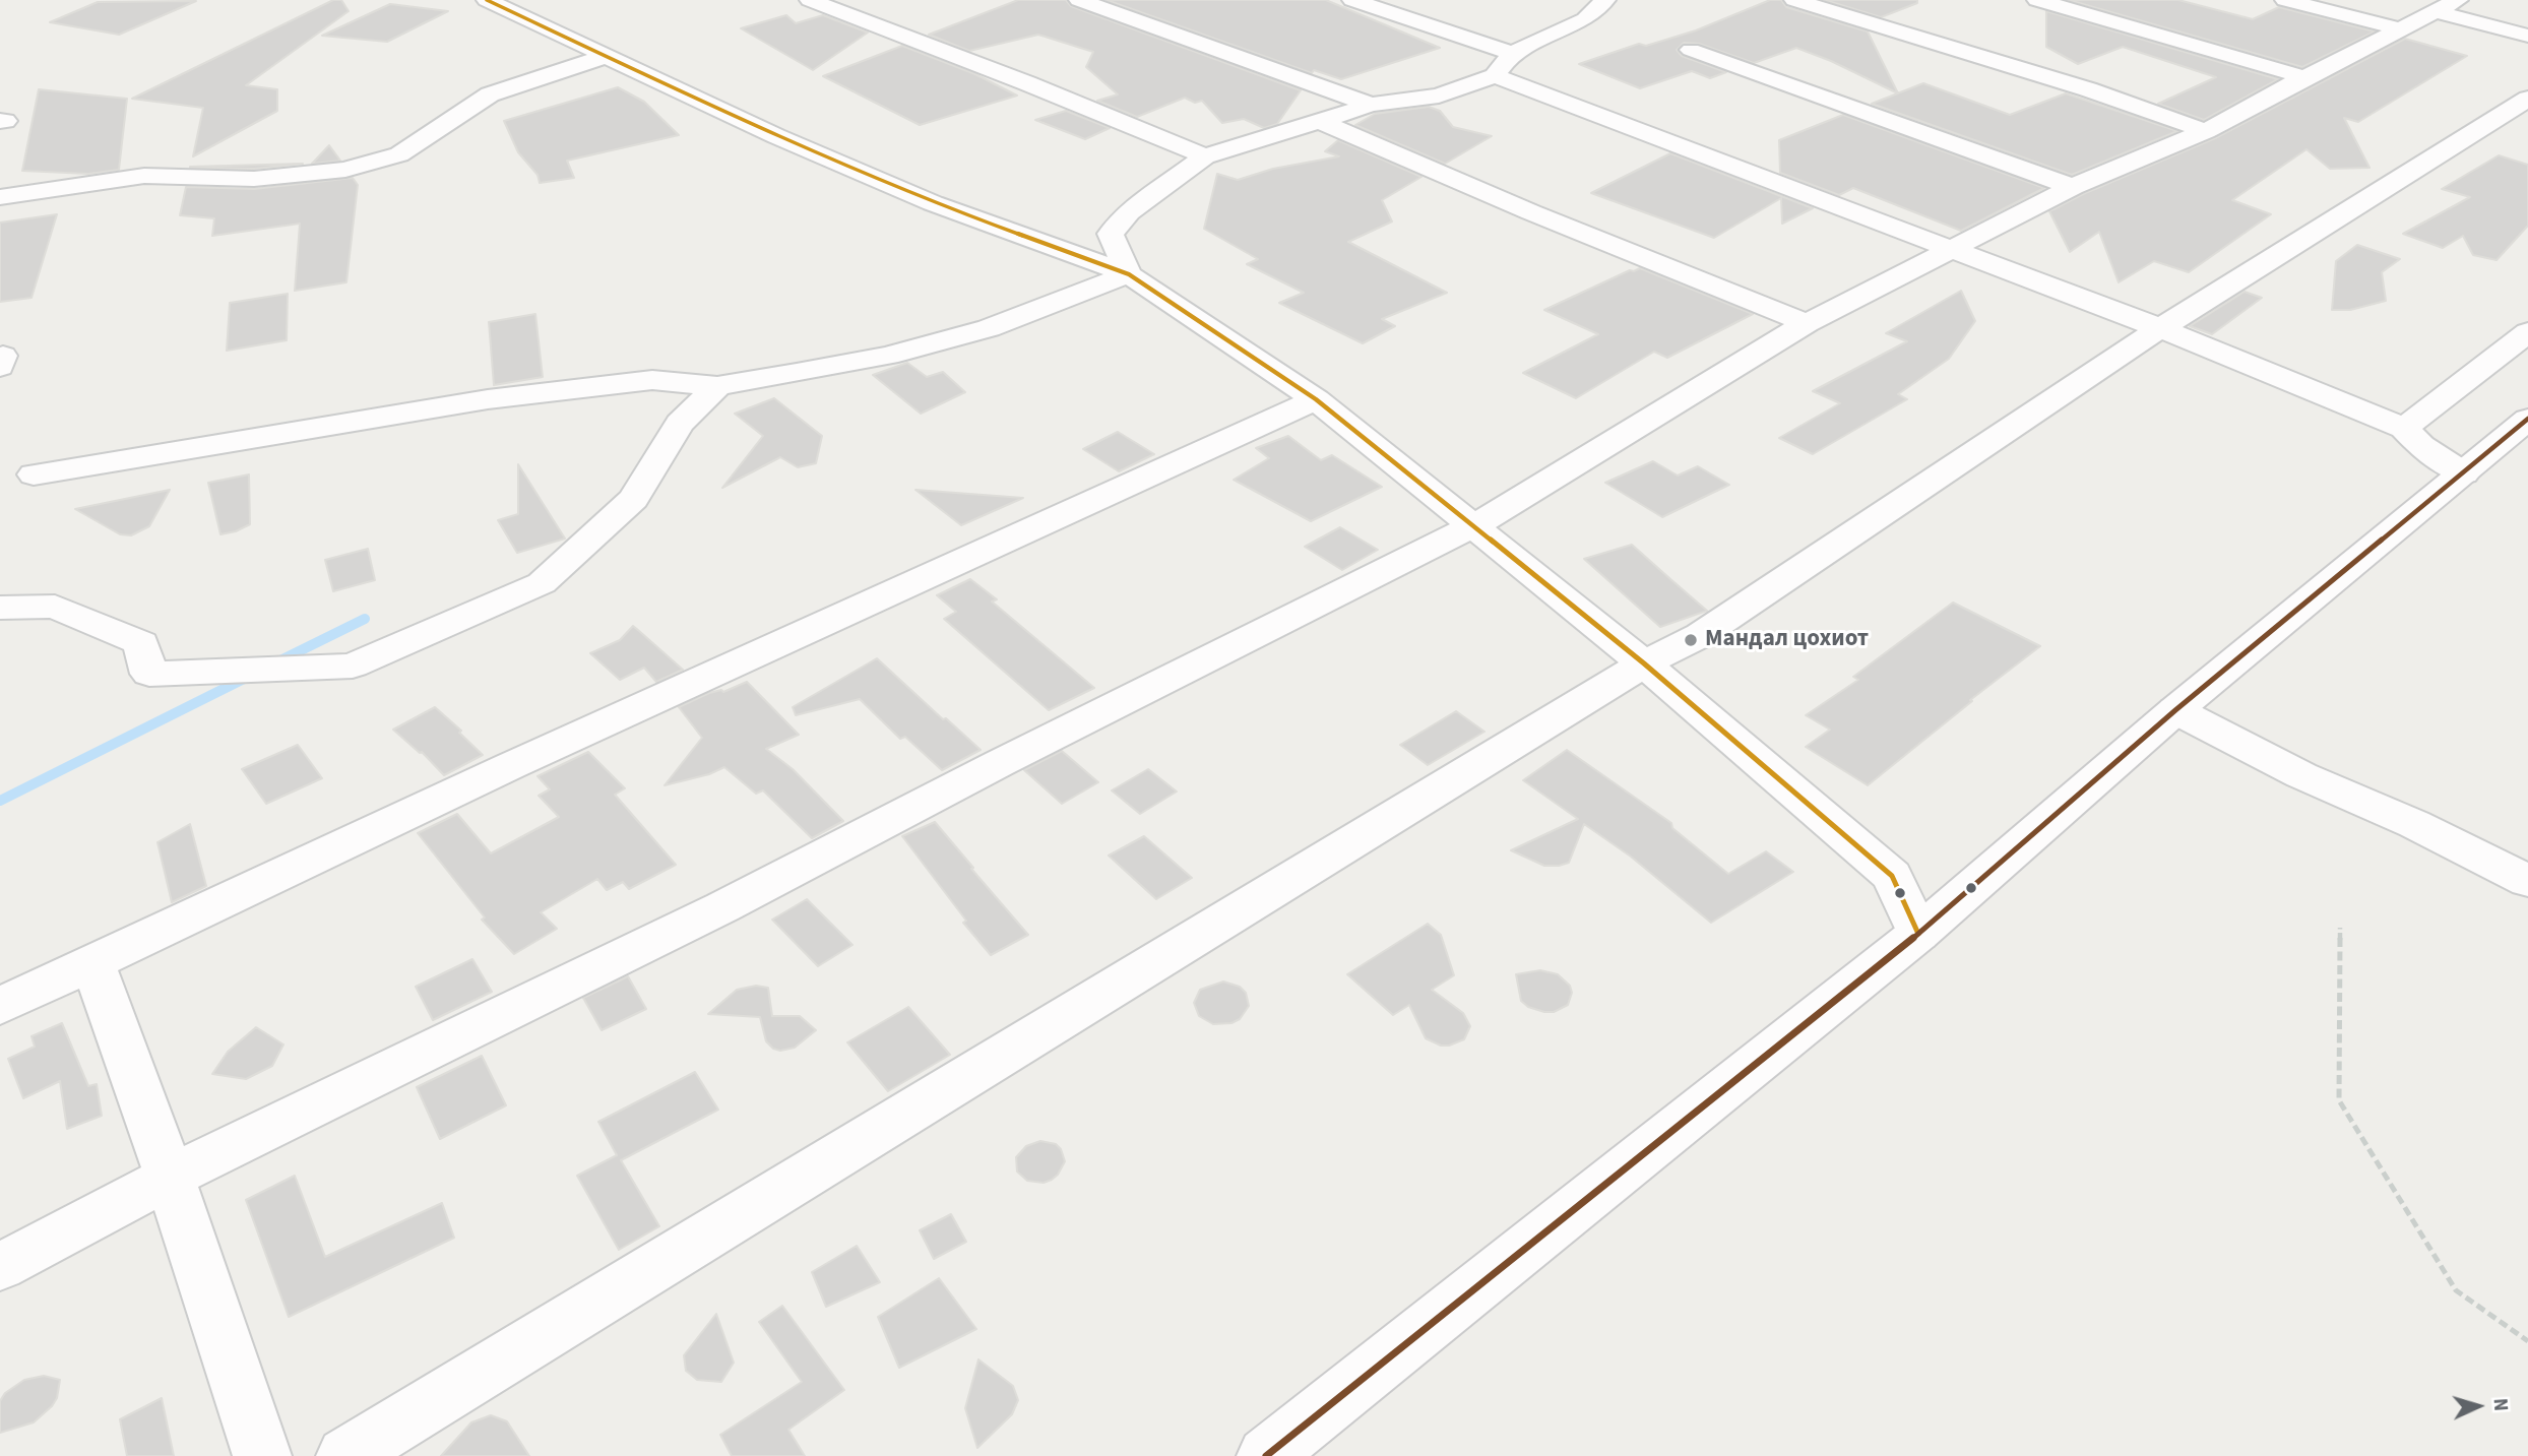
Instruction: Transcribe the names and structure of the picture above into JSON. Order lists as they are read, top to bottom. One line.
{"places":["Мандал цохиот"],"north":"right"}
